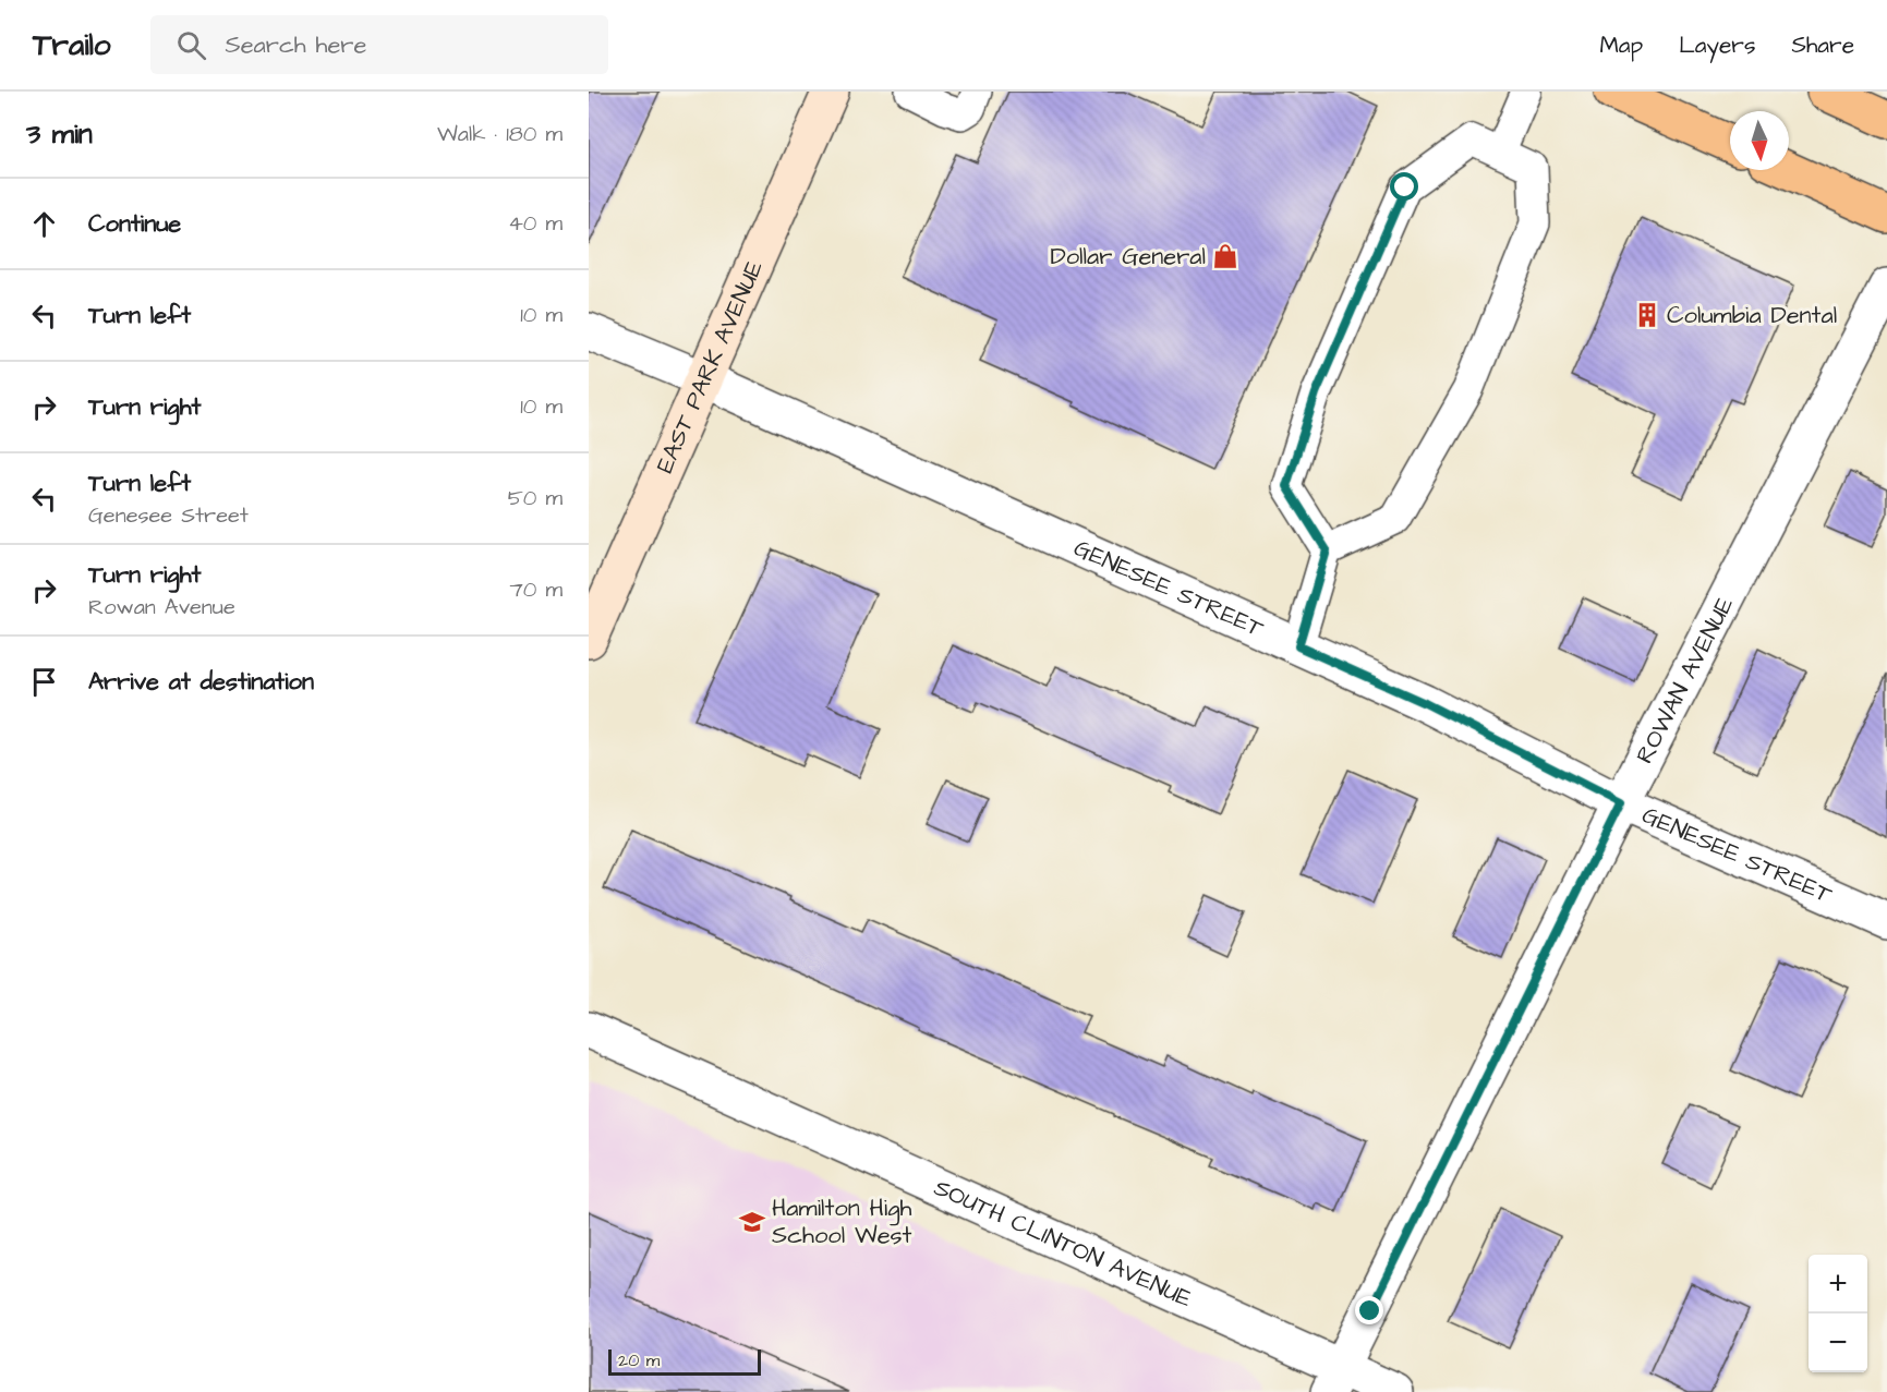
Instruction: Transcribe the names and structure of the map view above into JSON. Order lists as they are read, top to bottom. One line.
{"streets":{"street":["EAST PARK AVENUE","GENESEE STREET","ROWAN AVENUE","SOUTH CLINTON AVENUE"]},"crossings":[["EAST PARK AVENUE","GENESEE STREET"],["GENESEE STREET","ROWAN AVENUE"],["ROWAN AVENUE","SOUTH CLINTON AVENUE"]],"places":{"shop":["Dollar General"],"building":["Columbia Dental"],"school or university":["Hamilton High School West"]},"scale_bar":"20 m","north":"bottom","page":{"header":"Trailo","search":"Search here","nav":["Map","Layers","Share"],"heading":["3 min","Walk · 180 m"],"list":[["Continue","40 m"],["Turn left","10 m"],["Turn right","10 m"],["Turn left","Genesee Street","50 m"],["Turn right","Rowan Avenue","70 m"],"Arrive at destination"],"map_buttons":["+","−"],"scale":"20 m"}}
